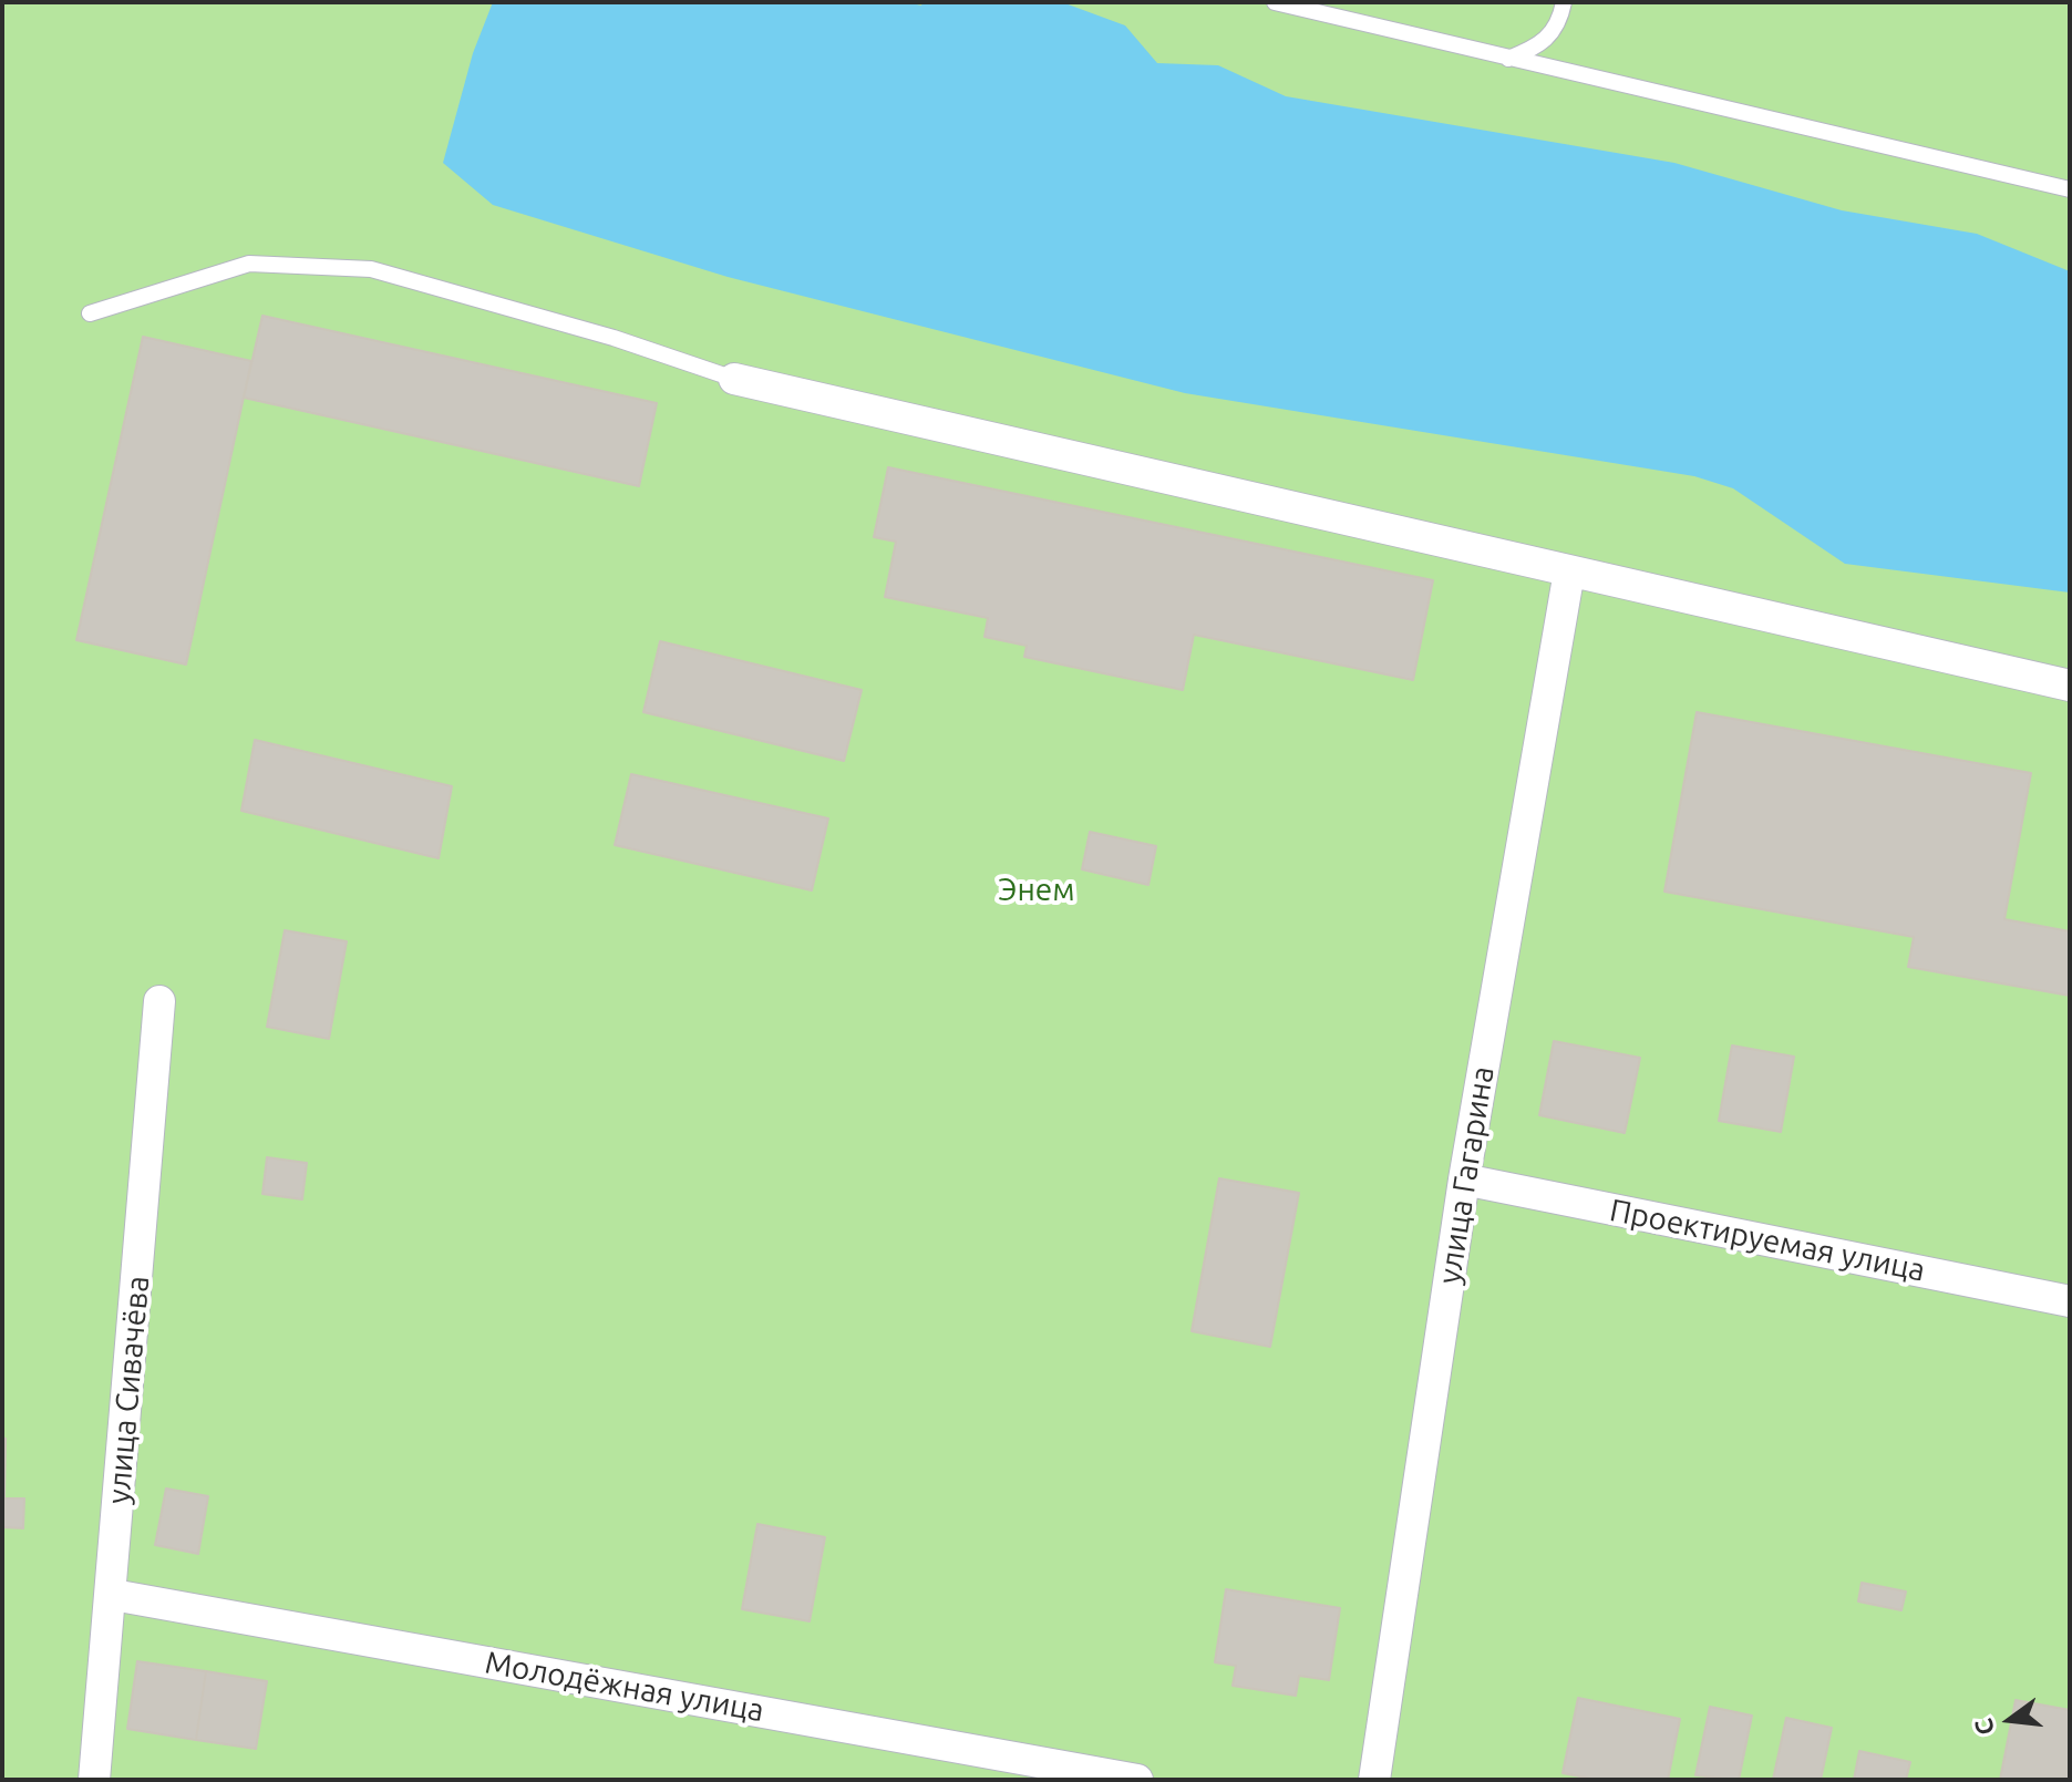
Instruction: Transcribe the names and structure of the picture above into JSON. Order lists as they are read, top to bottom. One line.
{"streets":{"street":["улица Гагарина","Проектируемая улица","улица Сивачёва","Молодёжная улица"]},"crossings":[["улица Гагарина","Проектируемая улица"],["улица Сивачёва","Молодёжная улица"]],"parks":["Энем"],"north":"left"}
